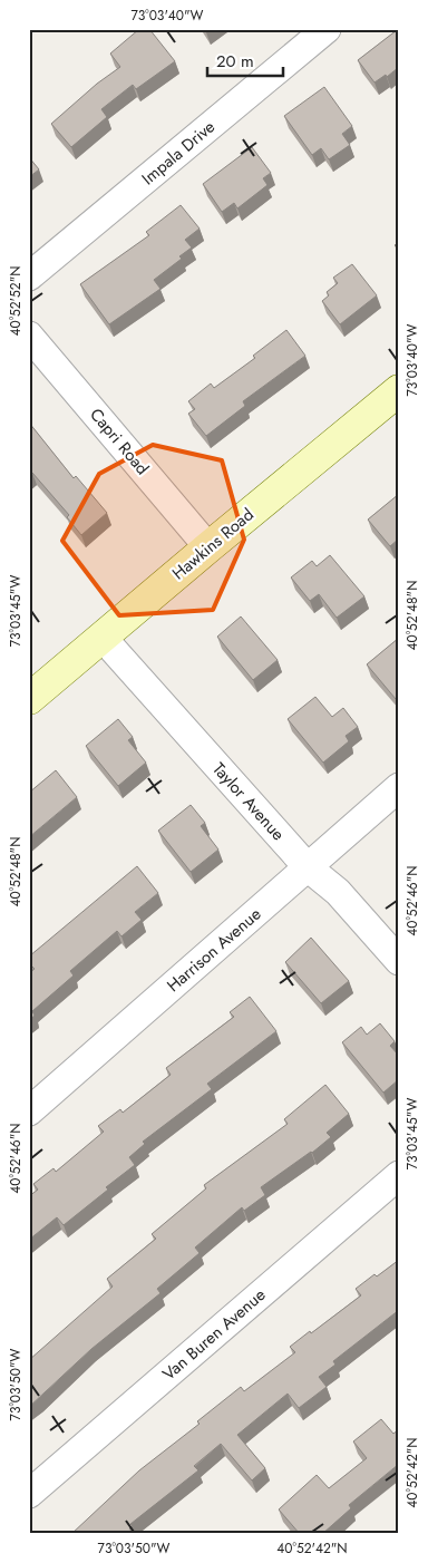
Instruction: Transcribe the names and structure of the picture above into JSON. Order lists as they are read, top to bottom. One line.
{"streets":{"street":["Impala Drive","Capri Road","Hawkins Road","Taylor Avenue","Harrison Avenue","Van Buren Avenue"]},"crossings":[["Capri Road","Hawkins Road"],["Hawkins Road","Taylor Avenue"],["Taylor Avenue","Harrison Avenue"]],"scale_bar":"20 m","coordinates":["73°03'40\"W","40°52'52\"N","73°03'45\"W","40°52'48\"N","40°52'46\"N","73°03'50\"W","40°52'42\"N"]}
